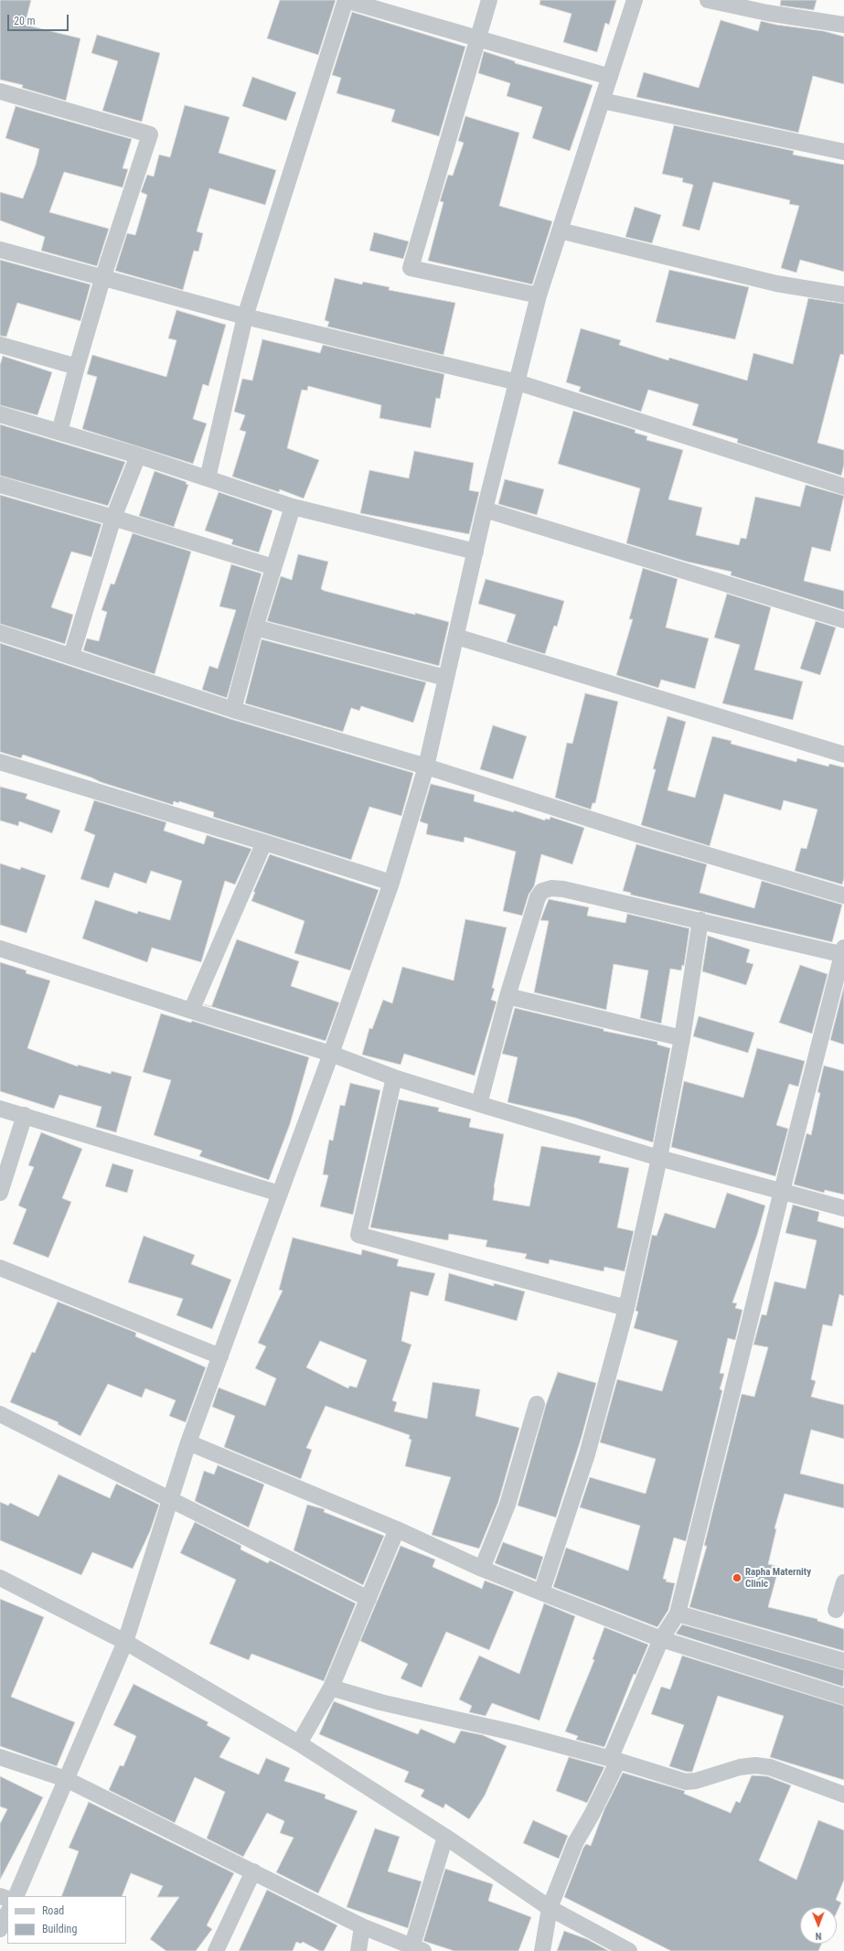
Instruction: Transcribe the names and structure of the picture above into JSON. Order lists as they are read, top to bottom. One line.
{"places":["Rapha Maternity Clinic"],"legend":["Road","Building"],"scale_bar":"20 m","north":"bottom"}
